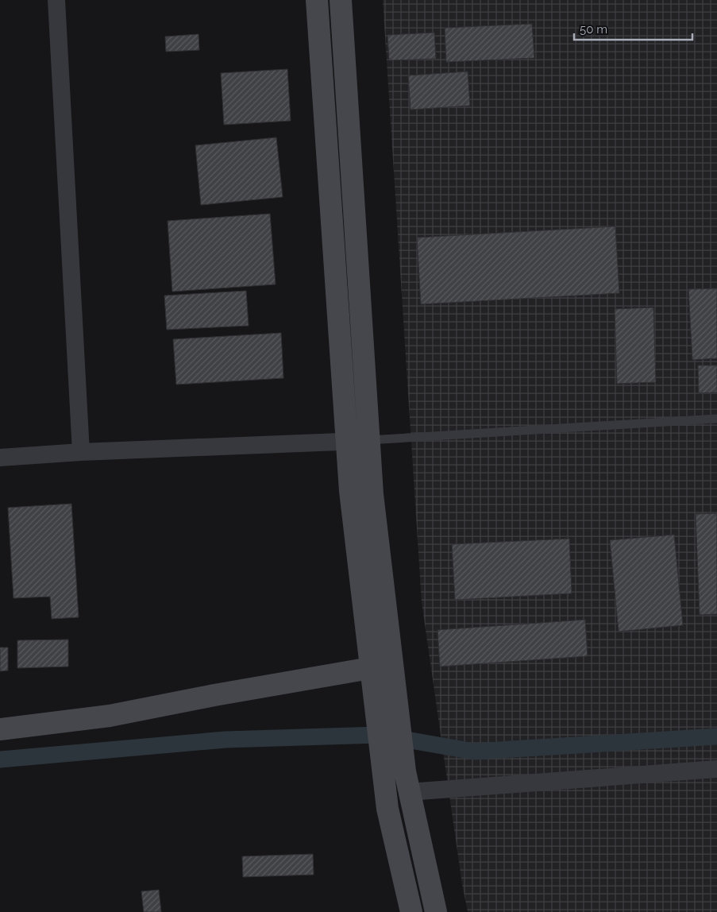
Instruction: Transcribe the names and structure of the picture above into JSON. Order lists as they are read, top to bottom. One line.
{"scale_bar":"50 m"}
